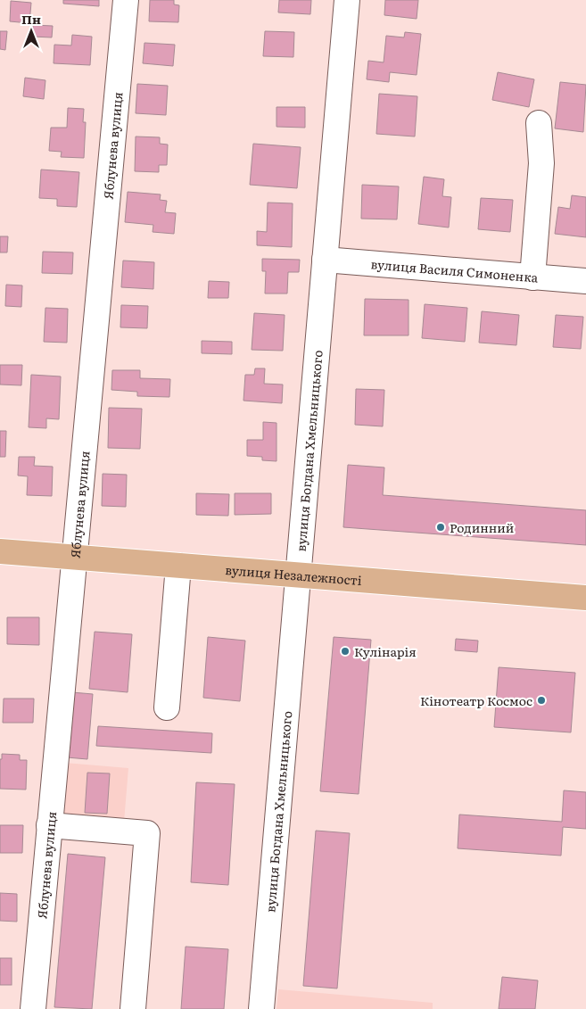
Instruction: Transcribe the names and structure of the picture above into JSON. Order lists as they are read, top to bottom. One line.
{"streets":{"main road":["вулиця Незалежності"],"street":["Яблунева вулиця","вулиця Василя Симоненка","вулиця Богдана Хмельницького"]},"crossings":[["Яблунева вулиця","вулиця Незалежності"],["вулиця Василя Симоненка","вулиця Богдана Хмельницького"],["вулиця Богдана Хмельницького","вулиця Незалежності"]],"places":["Родинний","Кулінарія","Кінотеатр Космос"],"north":"top"}
